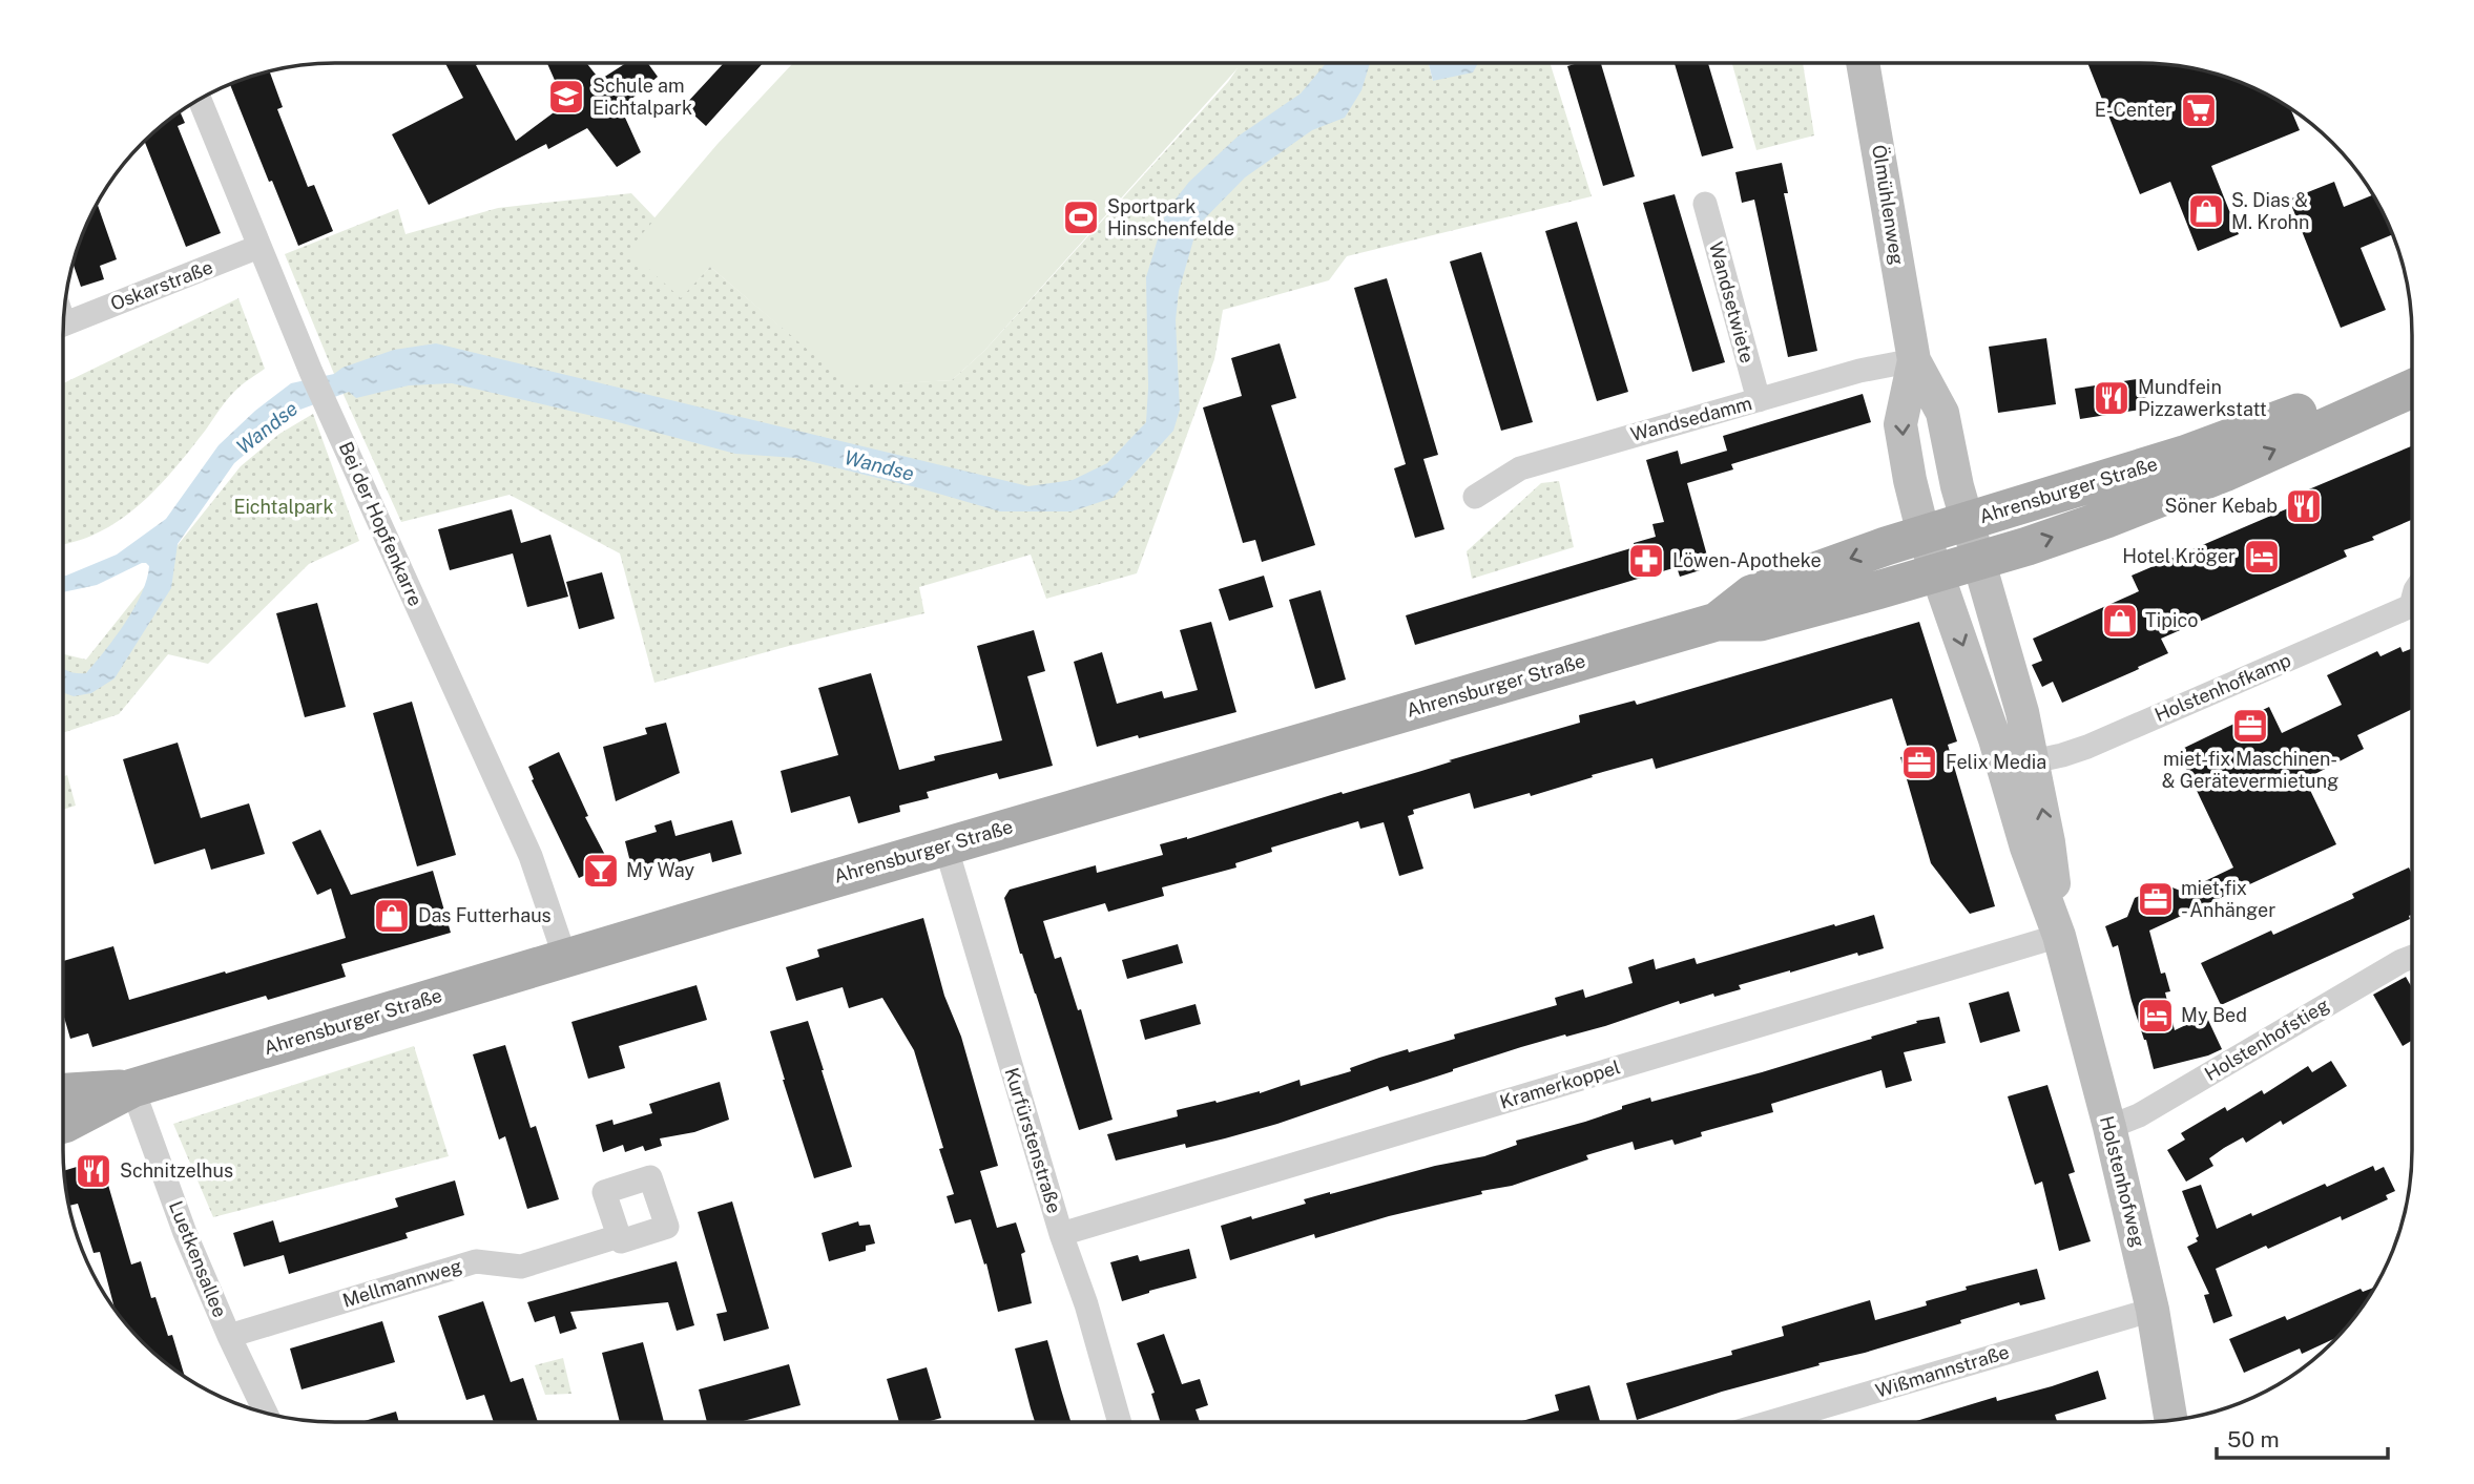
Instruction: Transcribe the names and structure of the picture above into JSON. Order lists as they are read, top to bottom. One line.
{"streets":{"main road":["Ölmühlenweg","Ahrensburger Straße","Holstenhofweg"],"street":["Oskarstraße","Wandsetwiete","Wandsedamm","Bei der Hopfenkarre","Holstenhofkamp","Holstenhofstieg","Kramerkoppel","Kurfürstenstraße","Luetkensallee","Mellmannweg","Wißmannstraße"]},"crossings":[["Ölmühlenweg","Wandsedamm"],["Ölmühlenweg","Ahrensburger Straße"],["Ölmühlenweg","Holstenhofweg"],["Oskarstraße","Bei der Hopfenkarre"],["Wandsetwiete","Wandsedamm"],["Ahrensburger Straße","Bei der Hopfenkarre"],["Ahrensburger Straße","Kurfürstenstraße"],["Ahrensburger Straße","Holstenhofweg"],["Ahrensburger Straße","Luetkensallee"],["Holstenhofkamp","Holstenhofweg"],["Holstenhofstieg","Holstenhofweg"],["Kramerkoppel","Kurfürstenstraße"],["Kramerkoppel","Holstenhofweg"],["Holstenhofweg","Wißmannstraße"],["Luetkensallee","Mellmannweg"]],"water":["Wandse"],"parks":["Eichtalpark"],"places":{"school or university":["Schule am Eichtalpark"],"supermarket":["E-Center"],"shop":["S. Dias & M. Krohn","Tipico","Das Futterhaus"],"sports":["Sportpark Hinschenfelde"],"restaurant":["Mundfein Pizzawerkstatt","Söner Kebab","Schnitzelhus"],"hotel":["Hotel Kröger","My Bed"],"pharmacy":["Löwen-Apotheke"],"office":["miet-fix Maschinen- & Gerätevermietung","Felix Media","miet fix - Anhänger"],"bar":["My Way"]},"scale_bar":"50 m"}
